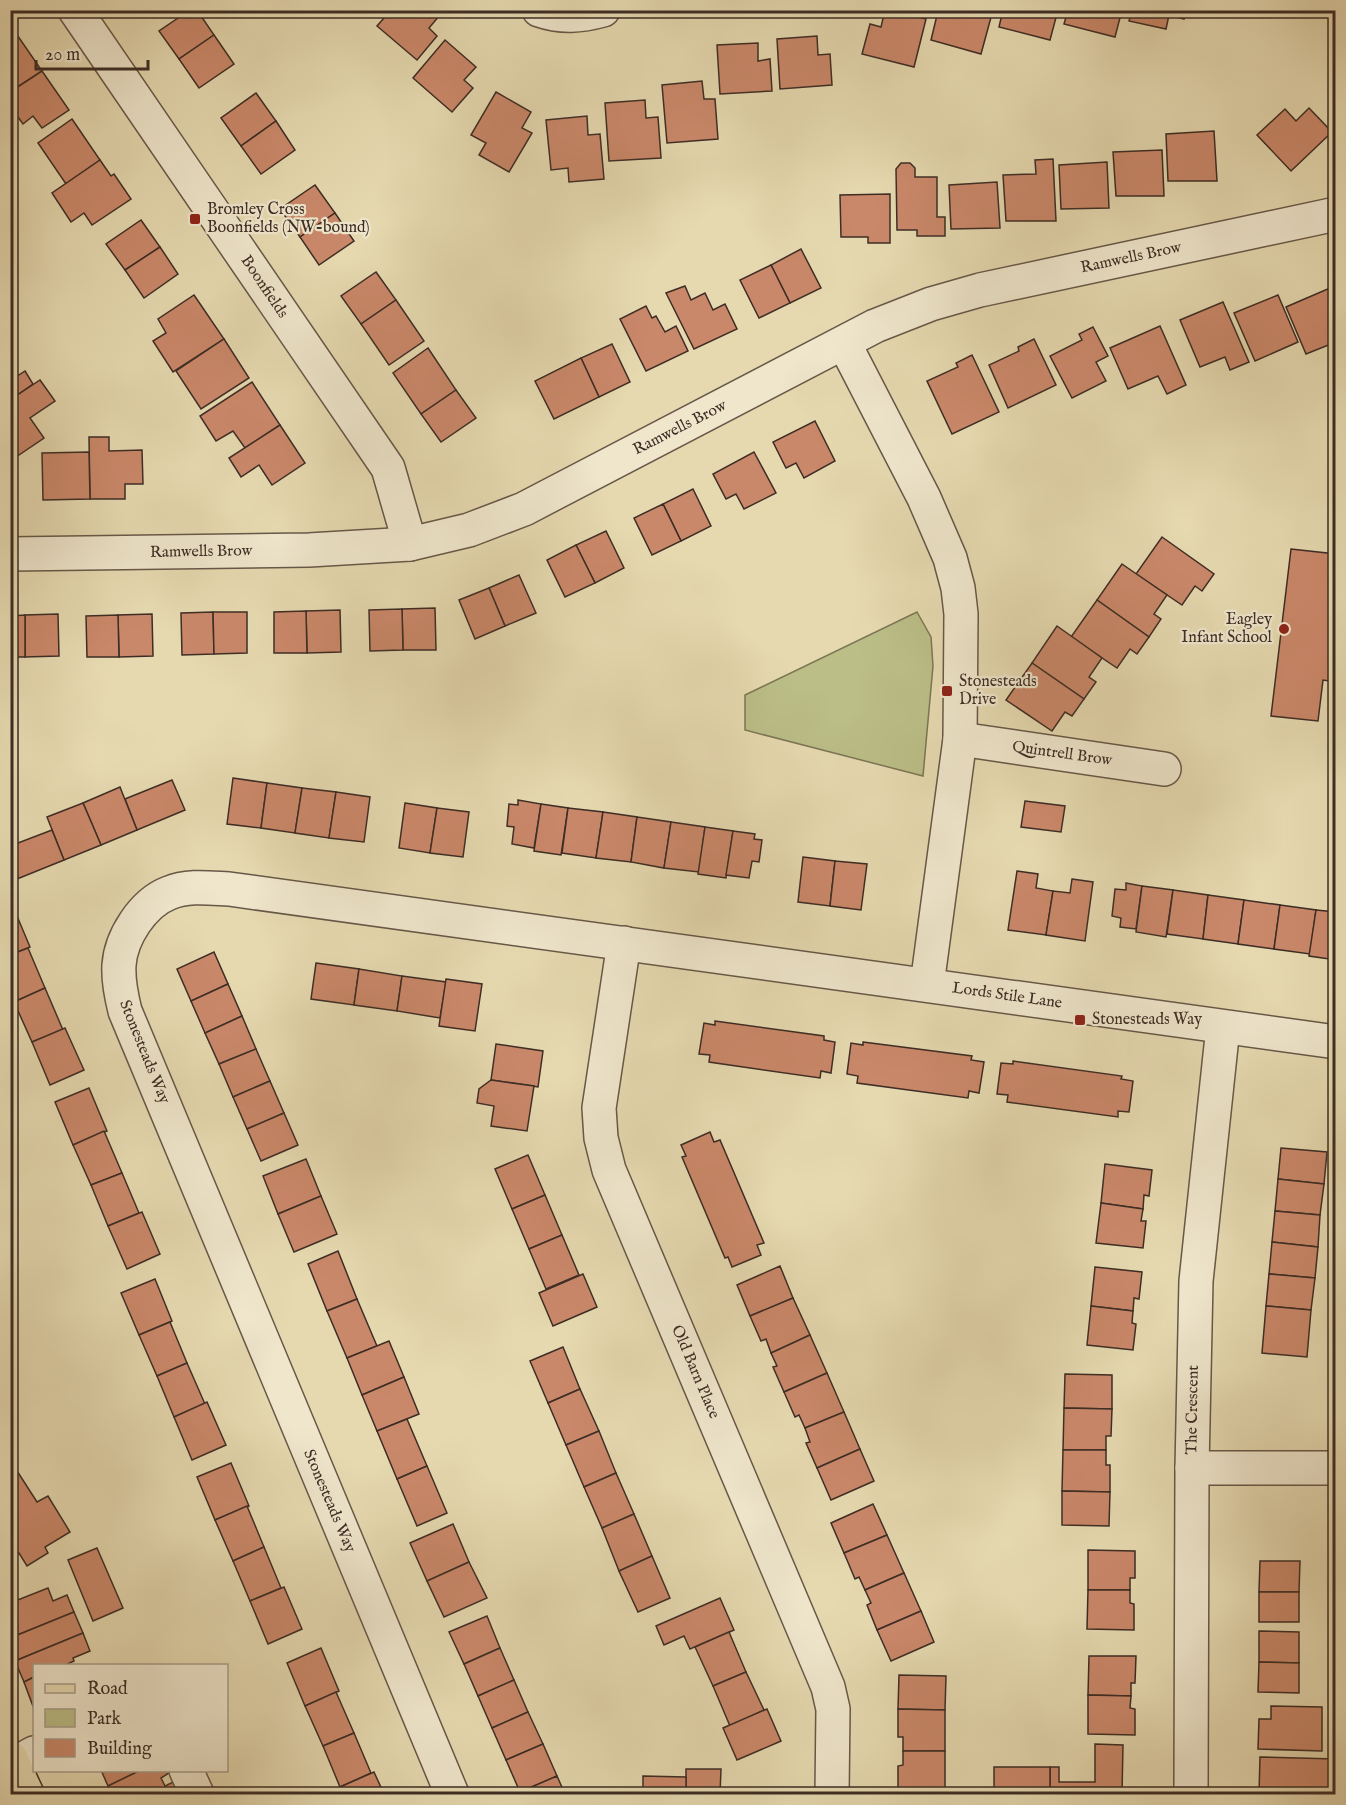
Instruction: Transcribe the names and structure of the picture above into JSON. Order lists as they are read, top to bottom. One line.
{"streets":{"street":["Ramwells Brow","Boonfields","Quintrell Brow","Lords Stile Lane","Stonesteads Way","Old Barn Place","The Crescent"]},"crossings":[["Ramwells Brow","Boonfields"],["Lords Stile Lane","Stonesteads Way"],["Lords Stile Lane","The Crescent"],["Stonesteads Way","Old Barn Place"]],"places":{"transit":["Bromley Cross Boonfields (NW-bound)","Stonesteads Drive","Stonesteads Way"],"other":["Eagley Infant School"]},"legend":["Road","Park","Building"],"scale_bar":"20 m"}
